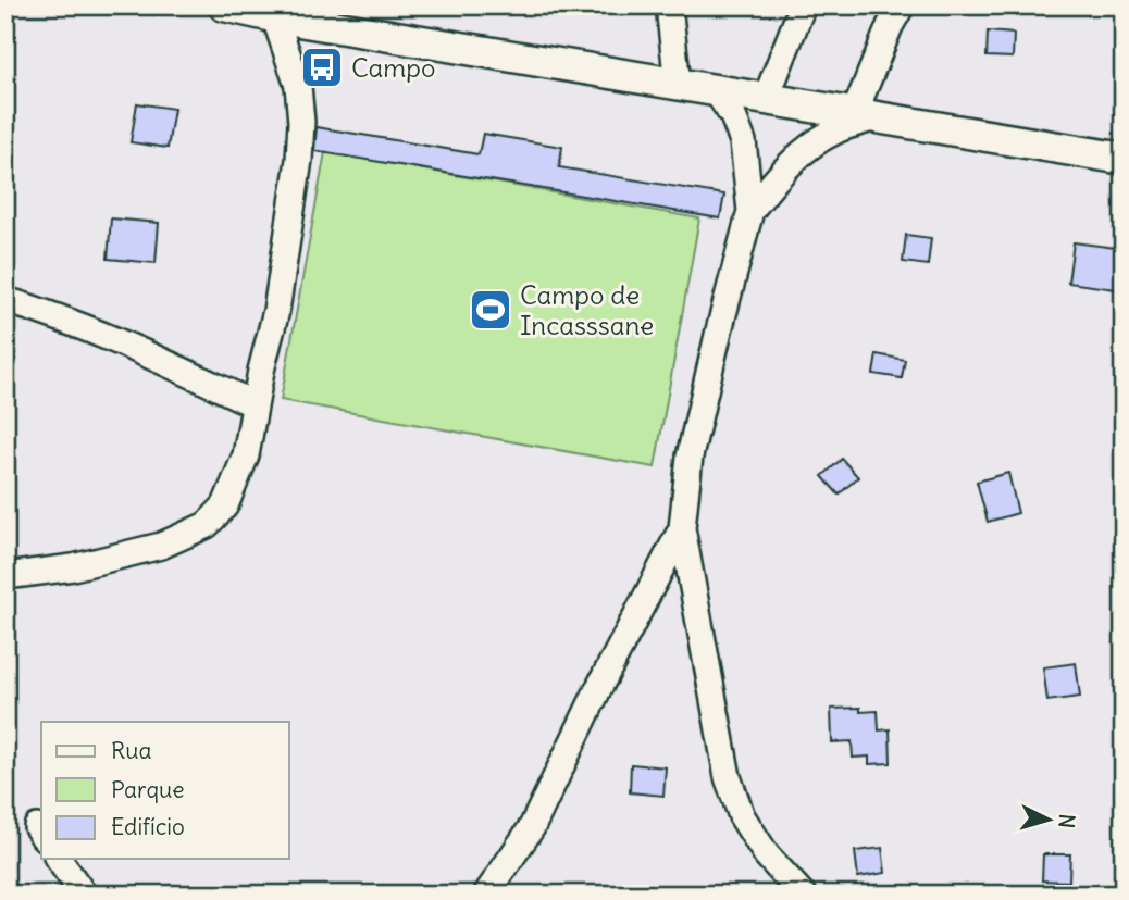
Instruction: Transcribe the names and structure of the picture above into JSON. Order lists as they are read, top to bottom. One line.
{"places":{"bus stop":["Campo"],"sports":["Campo de Incasssane"]},"legend":["Rua","Parque","Edifício"],"north":"right"}
